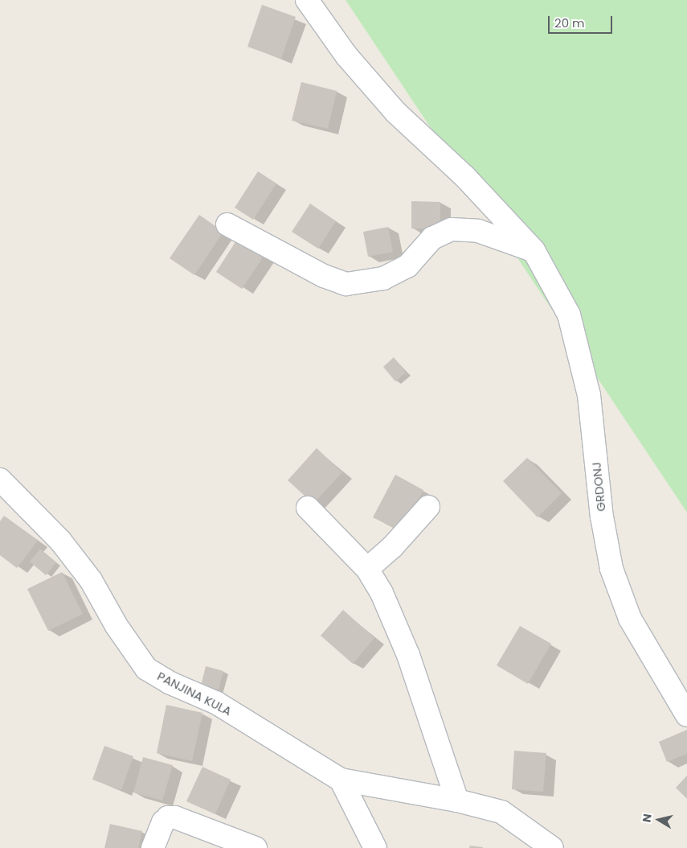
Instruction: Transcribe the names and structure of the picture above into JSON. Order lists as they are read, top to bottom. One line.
{"streets":{"street":["GRDONJ","PANJINA KULA"]},"scale_bar":"20 m","north":"left"}
